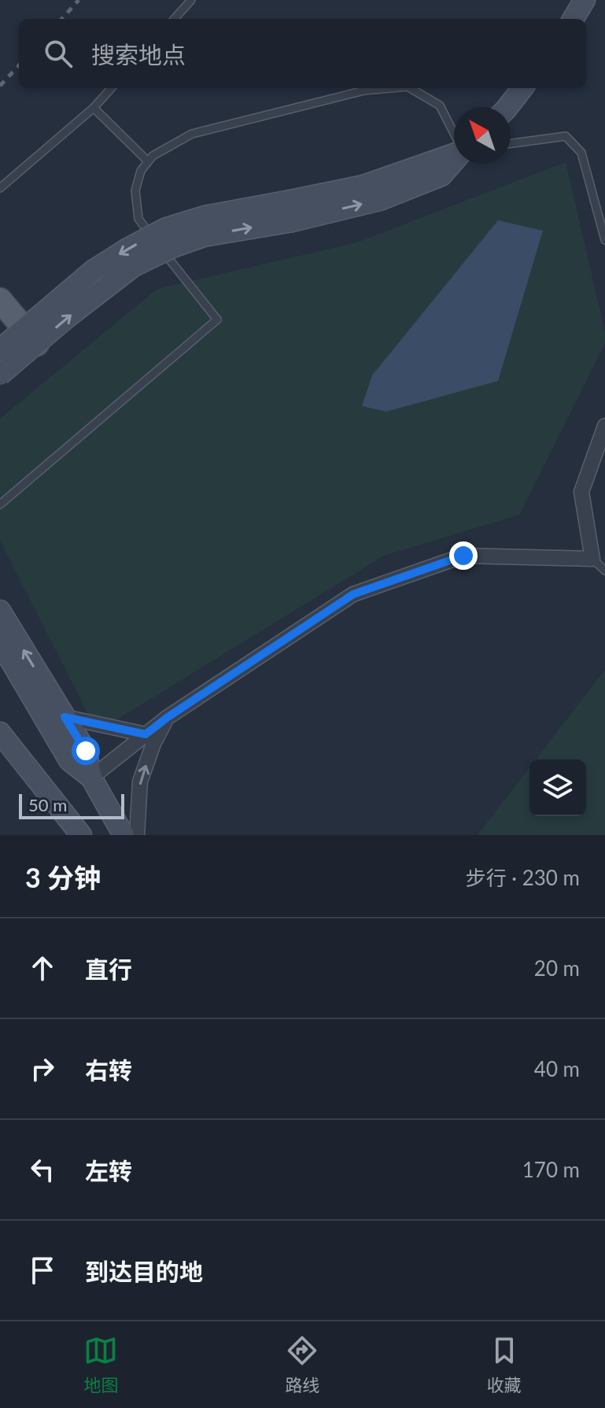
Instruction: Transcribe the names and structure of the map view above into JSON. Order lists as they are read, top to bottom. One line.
{"scale_bar":"50 m","north":"top left","page":{"search":"搜索地点","scale":"50 m","heading":["3 分钟","步行 · 230 m"],"list":[["直行","20 m"],["右转","40 m"],["左转","170 m"],"到达目的地"],"nav":["地图","路线","收藏"]}}
